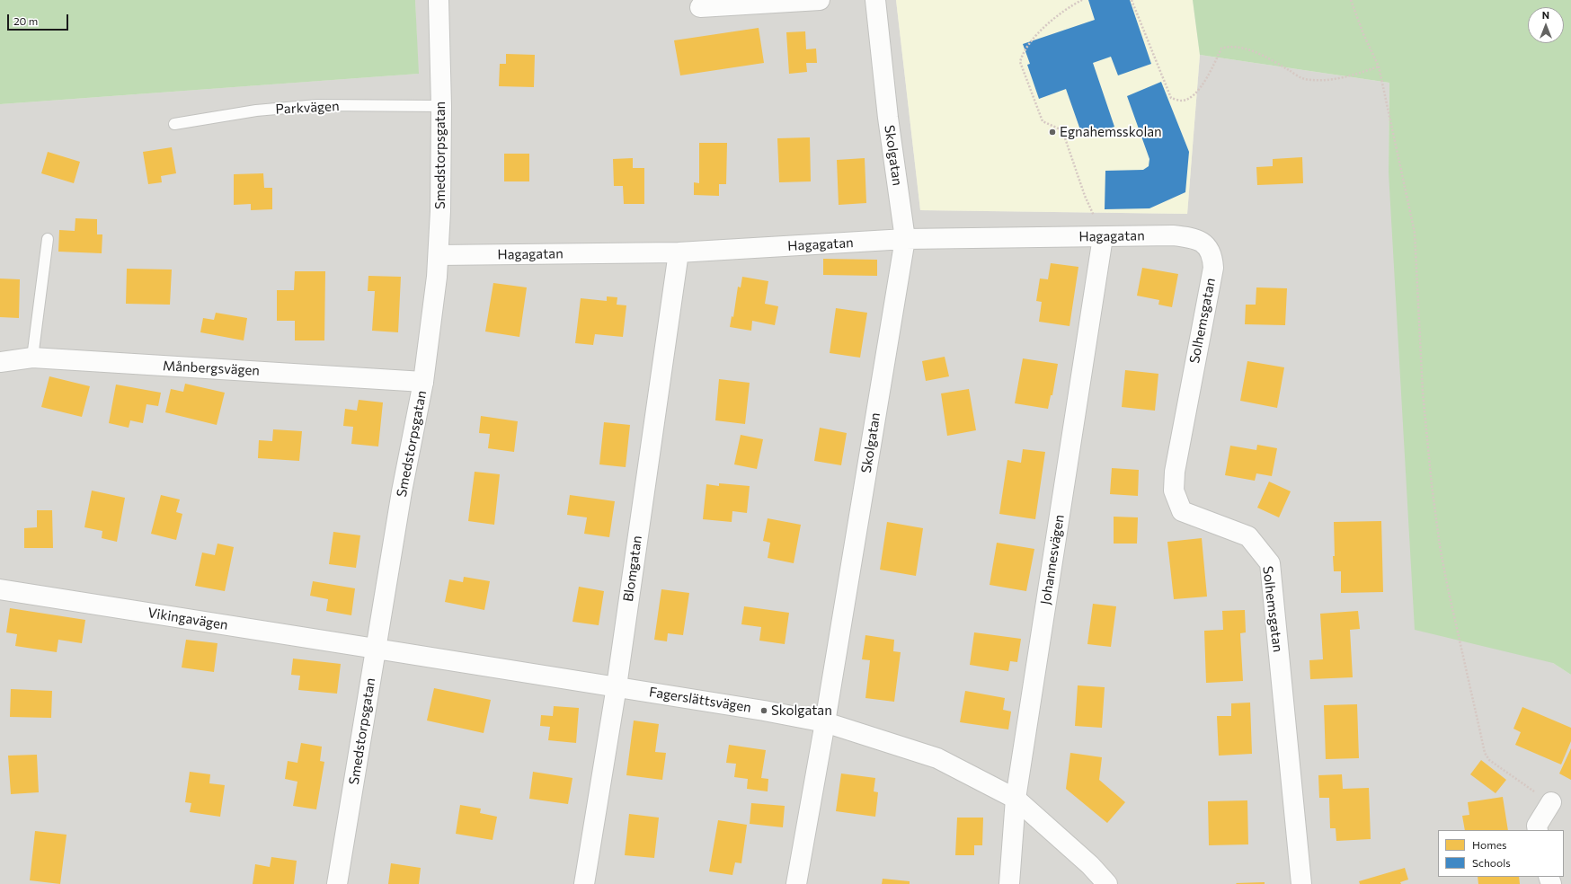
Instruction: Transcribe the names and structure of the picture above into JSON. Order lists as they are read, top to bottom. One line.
{"streets":{"street":["Smedstorpsgatan","Skolgatan","Hagagatan","Solhemsgatan","Månbergsvägen","Johannesvägen","Blomgatan","Vikingavägen","Fagerslättsvägen"],"lane":["Parkvägen"]},"crossings":[["Parkvägen","Smedstorpsgatan"],["Smedstorpsgatan","Hagagatan"],["Smedstorpsgatan","Månbergsvägen"],["Smedstorpsgatan","Vikingavägen"],["Smedstorpsgatan","Fagerslättsvägen"],["Skolgatan","Hagagatan"],["Skolgatan","Fagerslättsvägen"],["Hagagatan","Solhemsgatan"],["Hagagatan","Johannesvägen"],["Hagagatan","Blomgatan"],["Johannesvägen","Fagerslättsvägen"],["Blomgatan","Fagerslättsvägen"],["Vikingavägen","Fagerslättsvägen"]],"places":["Egnahemsskolan","Skolgatan"],"legend":["Homes","Schools"],"scale_bar":"20 m","north":"top"}
